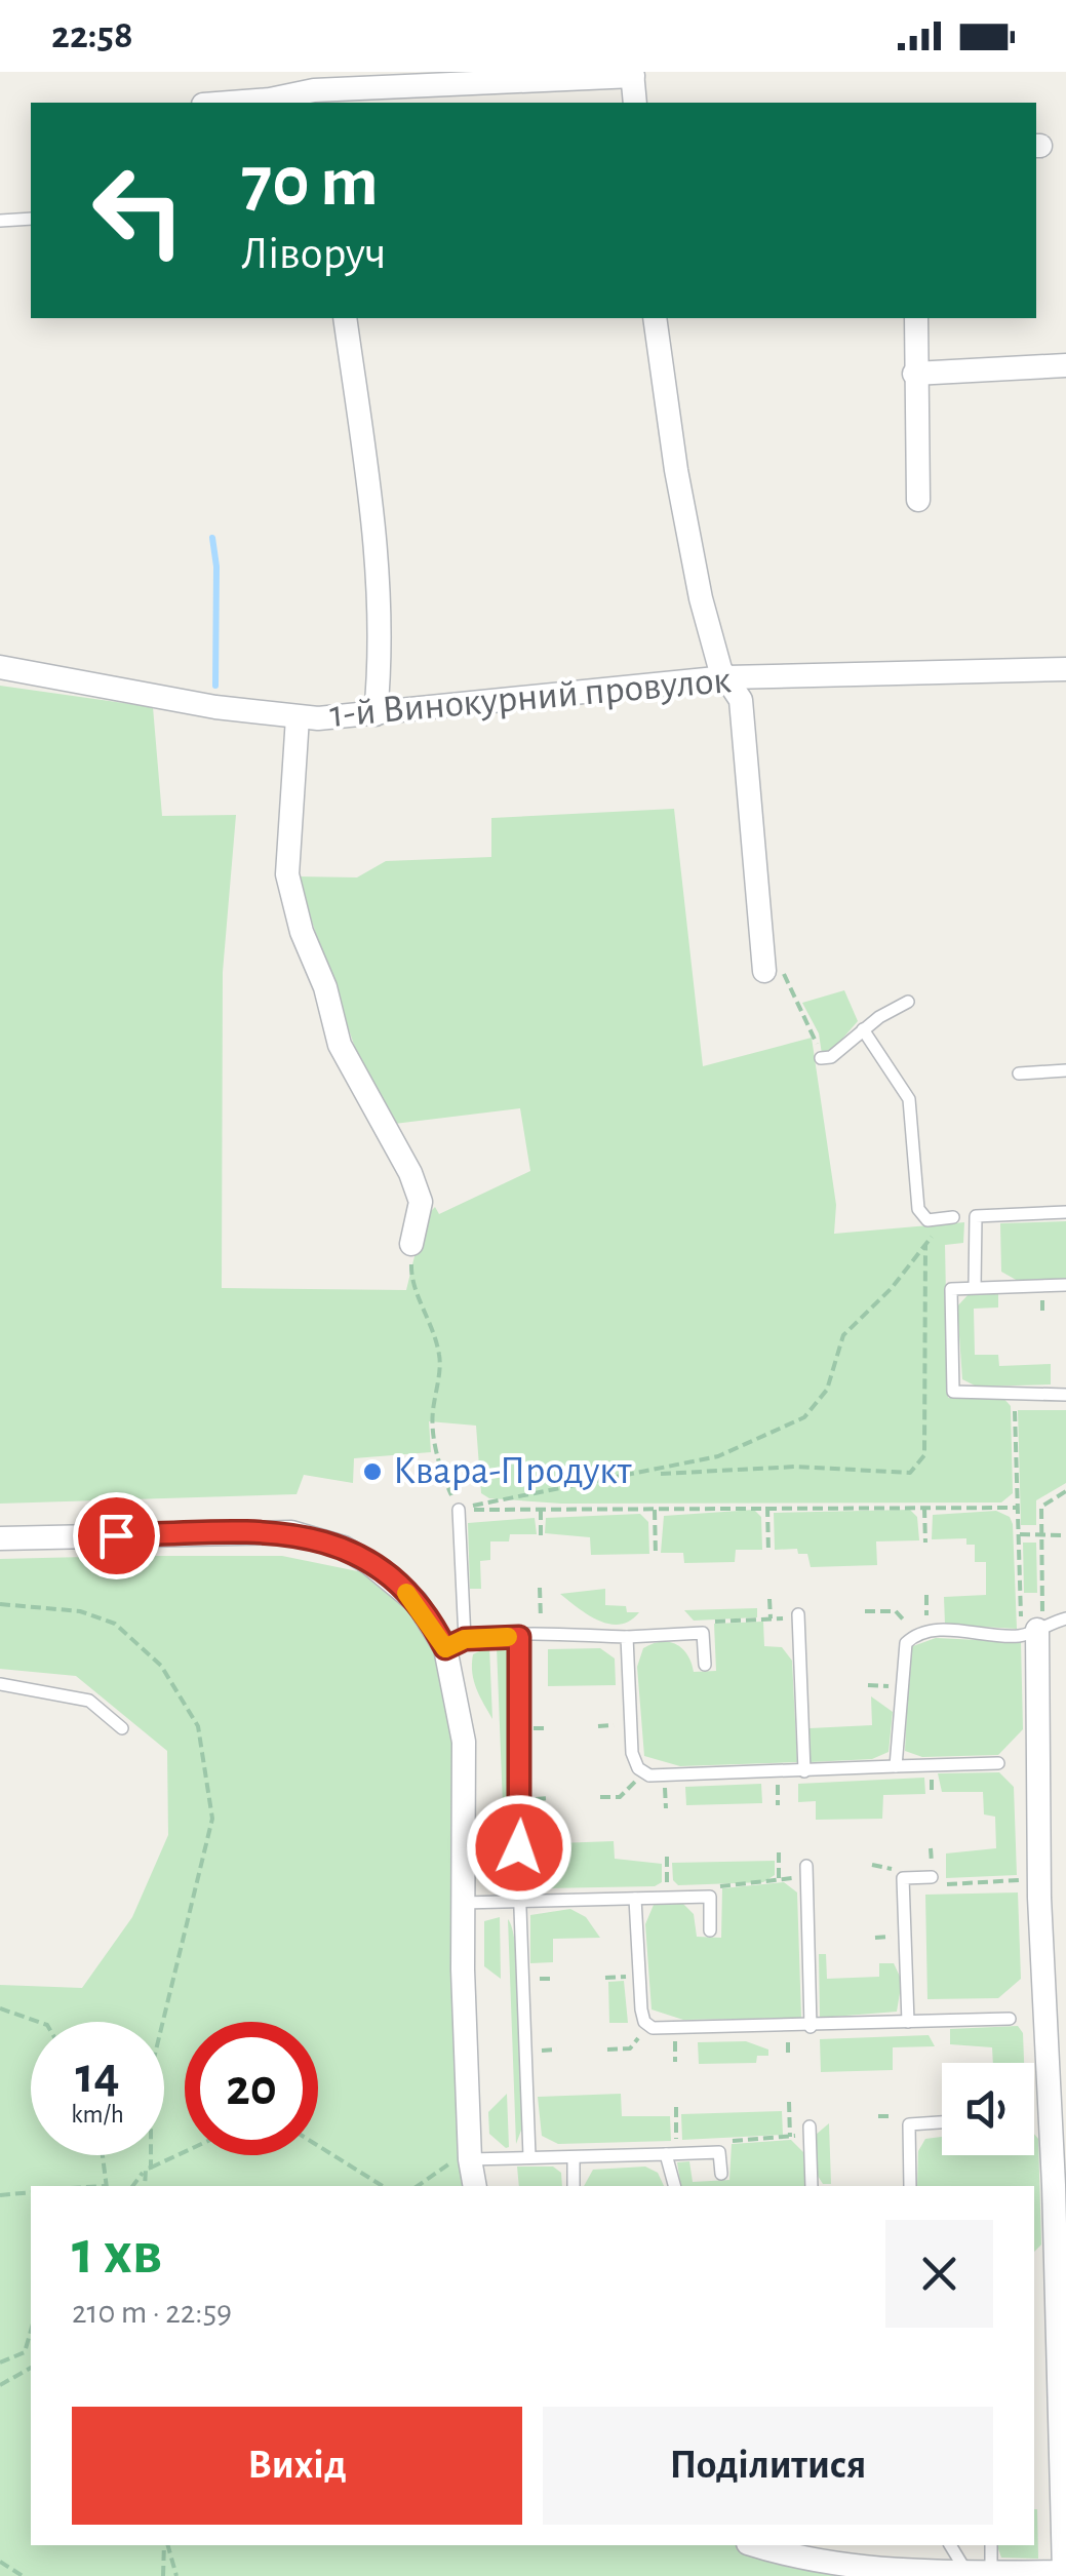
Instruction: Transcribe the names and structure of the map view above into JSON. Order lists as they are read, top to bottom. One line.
{"streets":{"street":["1-й Винокурний провулок"]},"places":["Квара-Продукт"],"page":{"status":"22:58","turn":["70 m","Ліворуч"],"speed":"14 km/h","limit":"20","heading":["1 хв","210 m · 22:59"],"buttons":["Вихід","Поділитися"]}}
